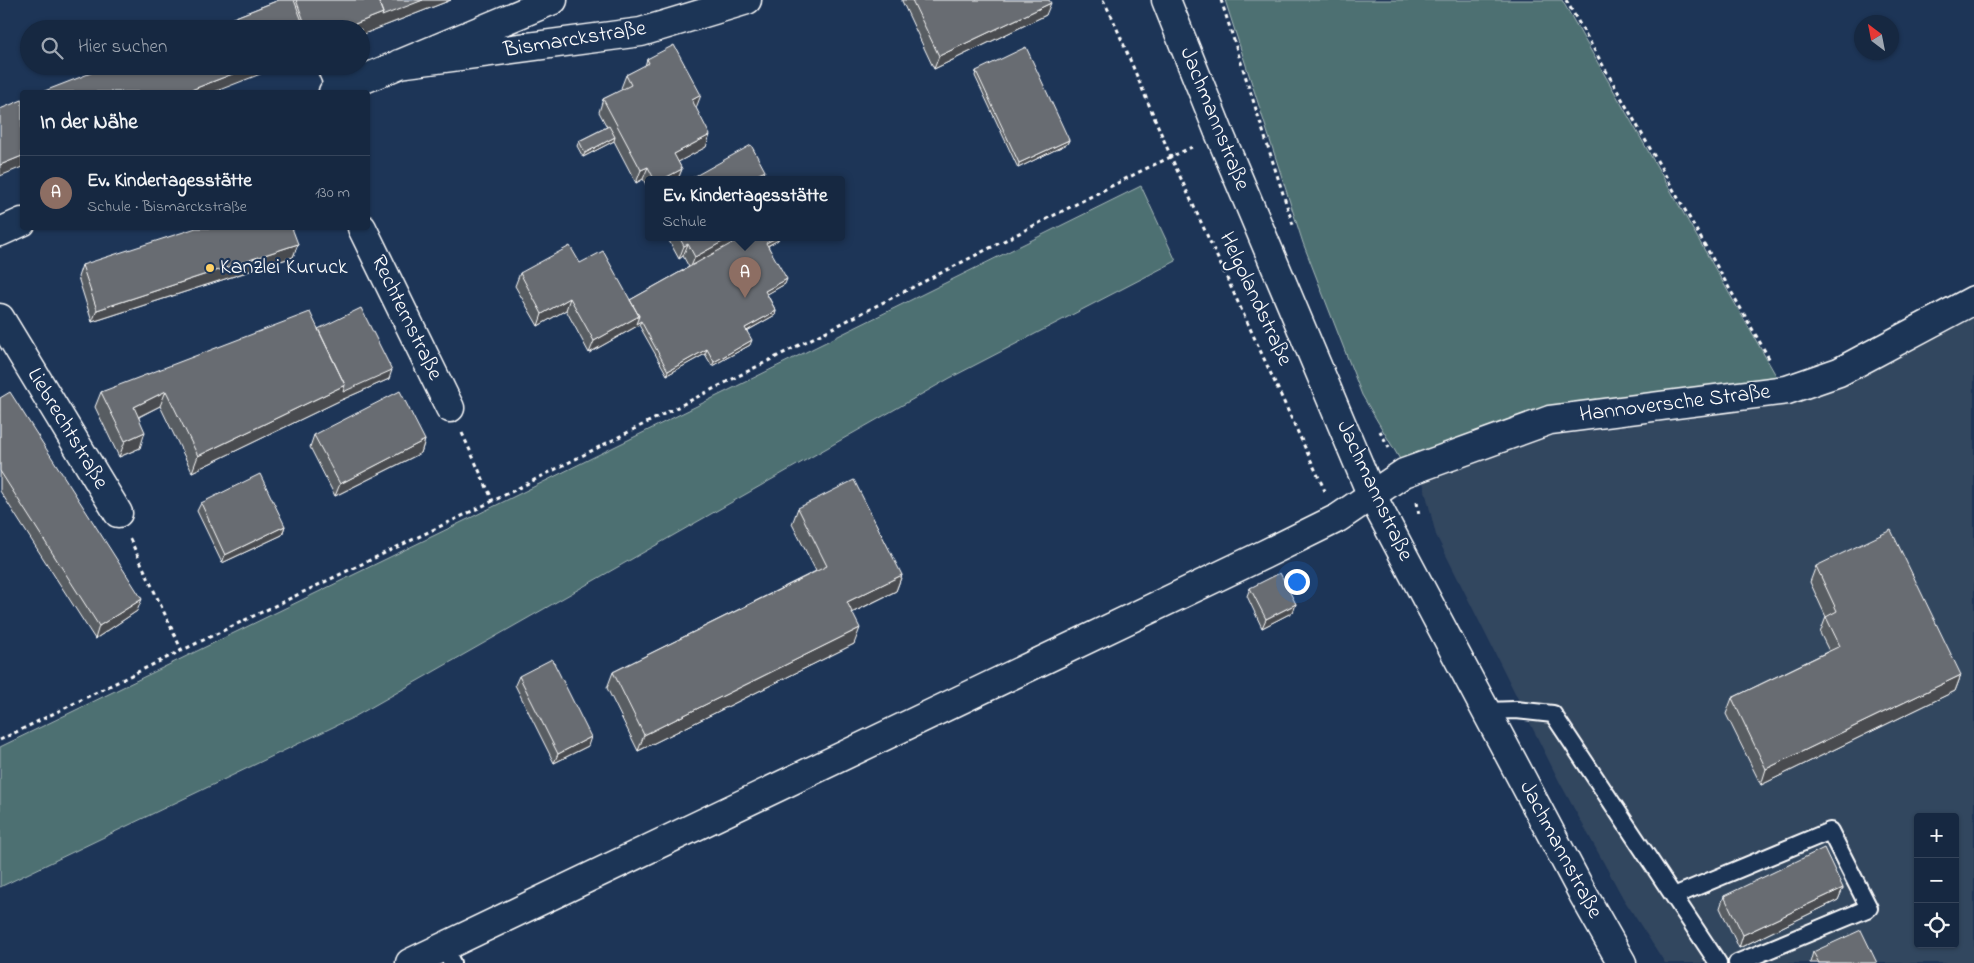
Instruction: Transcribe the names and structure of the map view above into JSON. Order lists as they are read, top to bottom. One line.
{"streets":{"street":["Bismarckstraße","Jachmannstraße","Rechternstraße","Hannoversche Straße","Liebrechtstraße"],"path":["Helgolandstraße"]},"crossings":[["Jachmannstraße","Hannoversche Straße"],["Helgolandstraße","Hannoversche Straße"]],"places":["Kanzlei Kuruck"],"north":"top left","page":{"search":"Hier suchen","heading":"In der Nähe","list":[{"mark":"A","name":"Ev. Kindertagesstätte","note":"Schule · Bismarckstraße","value":"130 m"}],"popup":["Ev. Kindertagesstätte","Schule"],"pins":"A","map_buttons":["+","−"]}}
